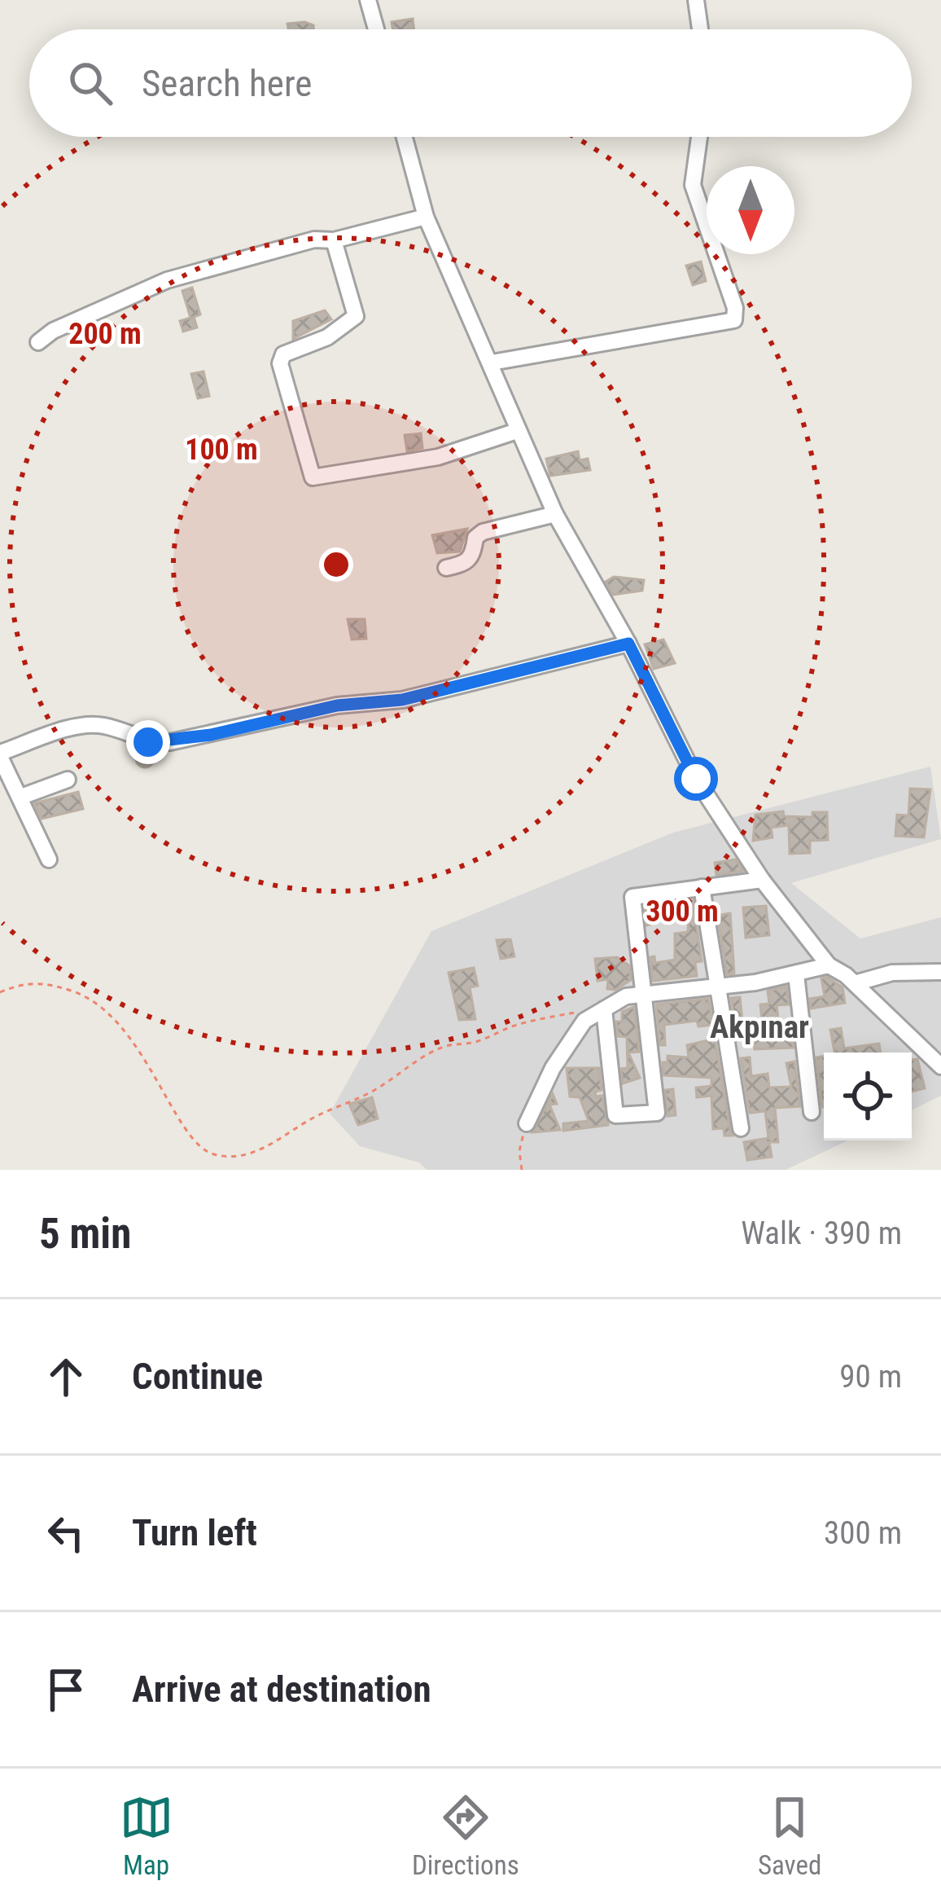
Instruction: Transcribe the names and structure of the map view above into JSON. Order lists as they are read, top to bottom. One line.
{"districts":["Akpınar"],"north":"bottom","page":{"search":"Search here","heading":["5 min","Walk · 390 m"],"list":[["Continue","90 m"],["Turn left","300 m"],"Arrive at destination"],"nav":["Map","Directions","Saved"]},"rings":["200 m","100 m","300 m"]}
